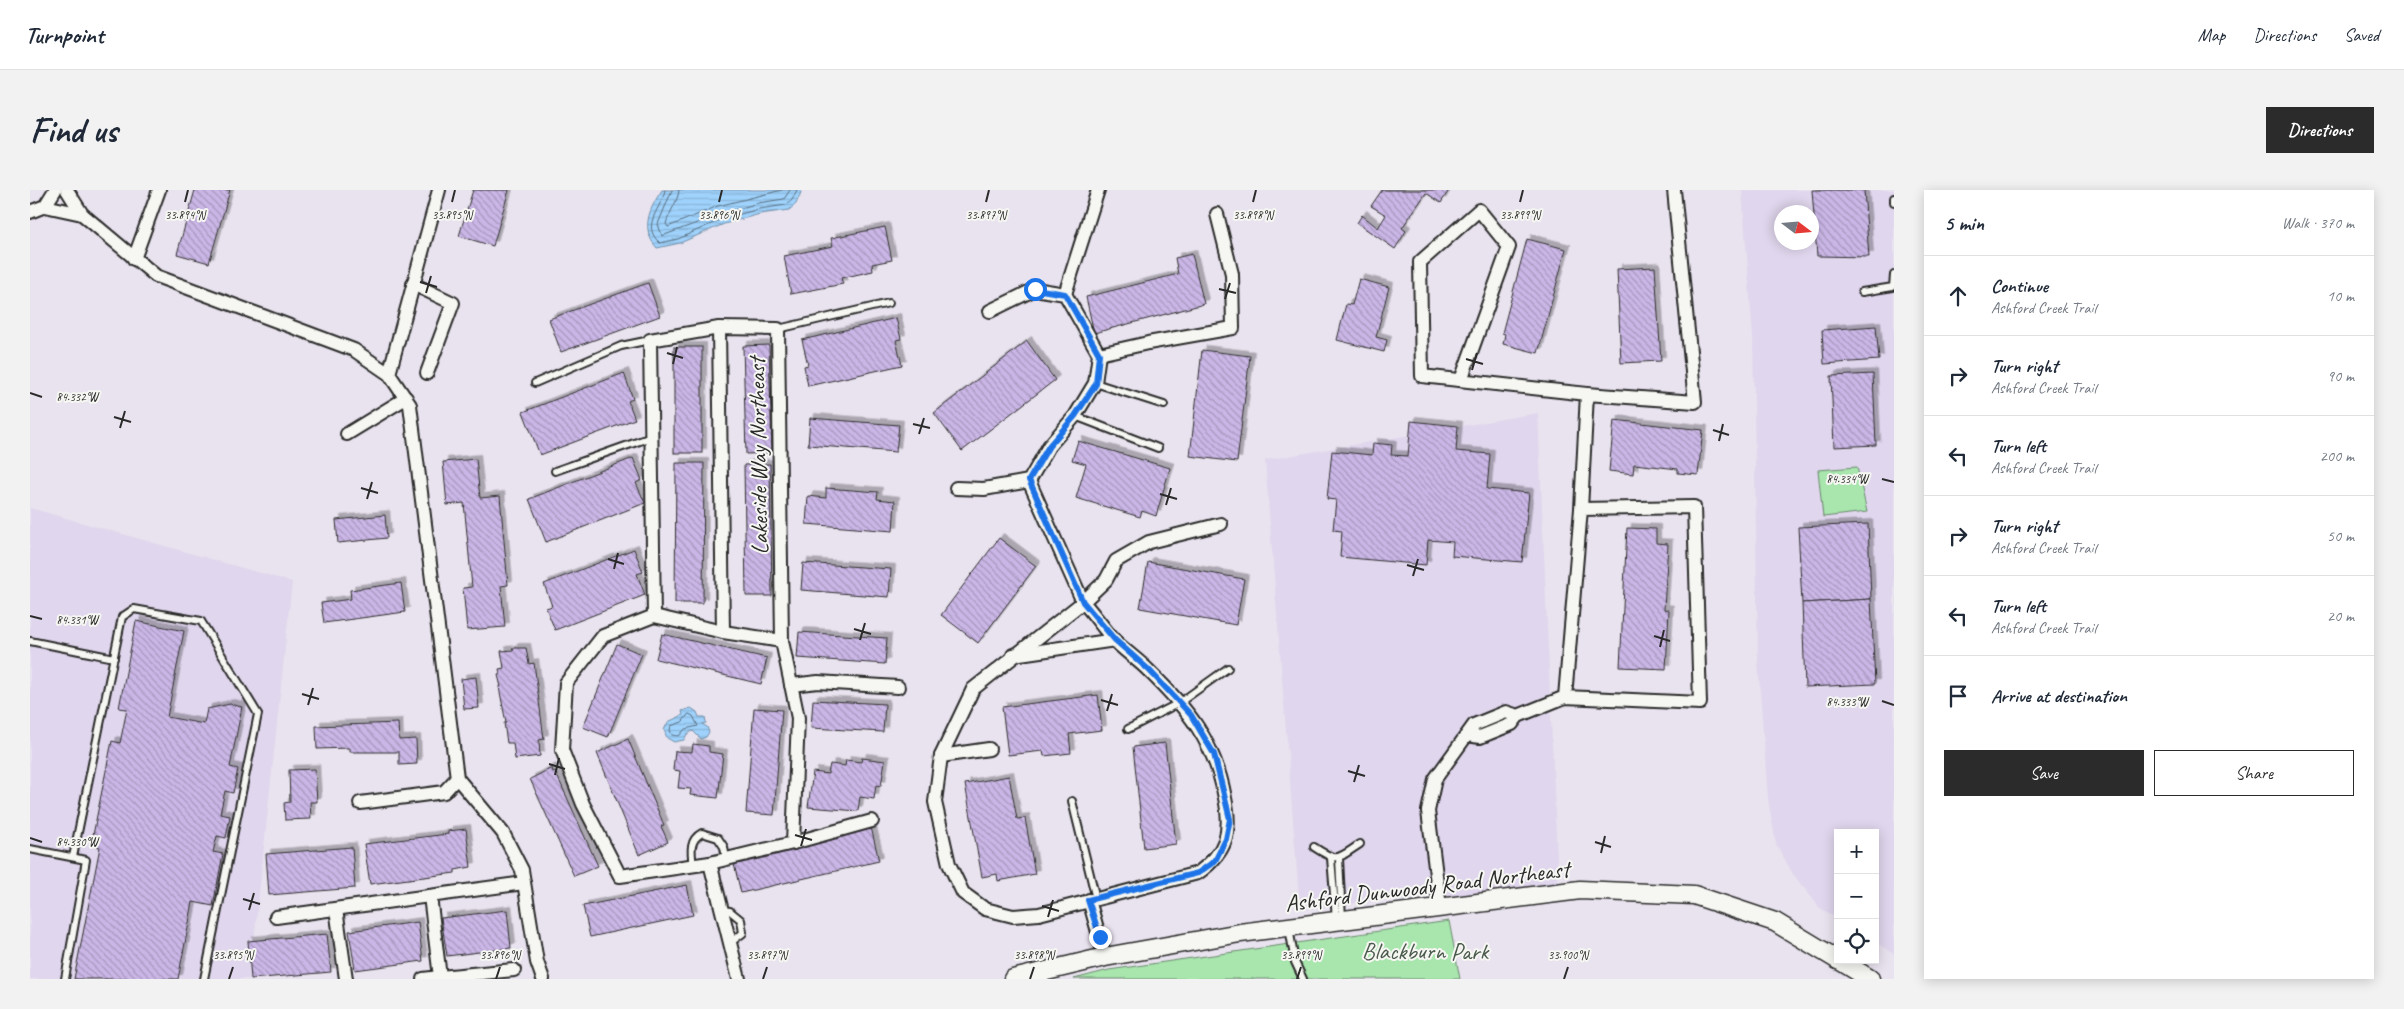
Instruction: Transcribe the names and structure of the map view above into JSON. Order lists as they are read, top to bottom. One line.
{"streets":{"main road":["Ashford Dunwoody Road Northeast"],"street":["Lakeside Way Northeast"]},"parks":["Blackburn Park"],"north":"right","page":{"header":"Turnpoint","nav":["Map","Directions","Saved"],"buttons":["Directions",["Save","Share"]],"title":"Find us","heading":["5 min","Walk · 370 m"],"list":[["Continue","Ashford Creek Trail","10 m"],["Turn right","Ashford Creek Trail","90 m"],["Turn left","Ashford Creek Trail","200 m"],["Turn right","Ashford Creek Trail","50 m"],["Turn left","Ashford Creek Trail","20 m"],"Arrive at destination"],"map_buttons":["+","−"]},"coordinates":["33.894°N","33.895°N","33.896°N","33.897°N","33.898°N","33.899°N","84.332°W","84.334°W","84.331°W","84.333°W","84.330°W","33.900°N"]}
